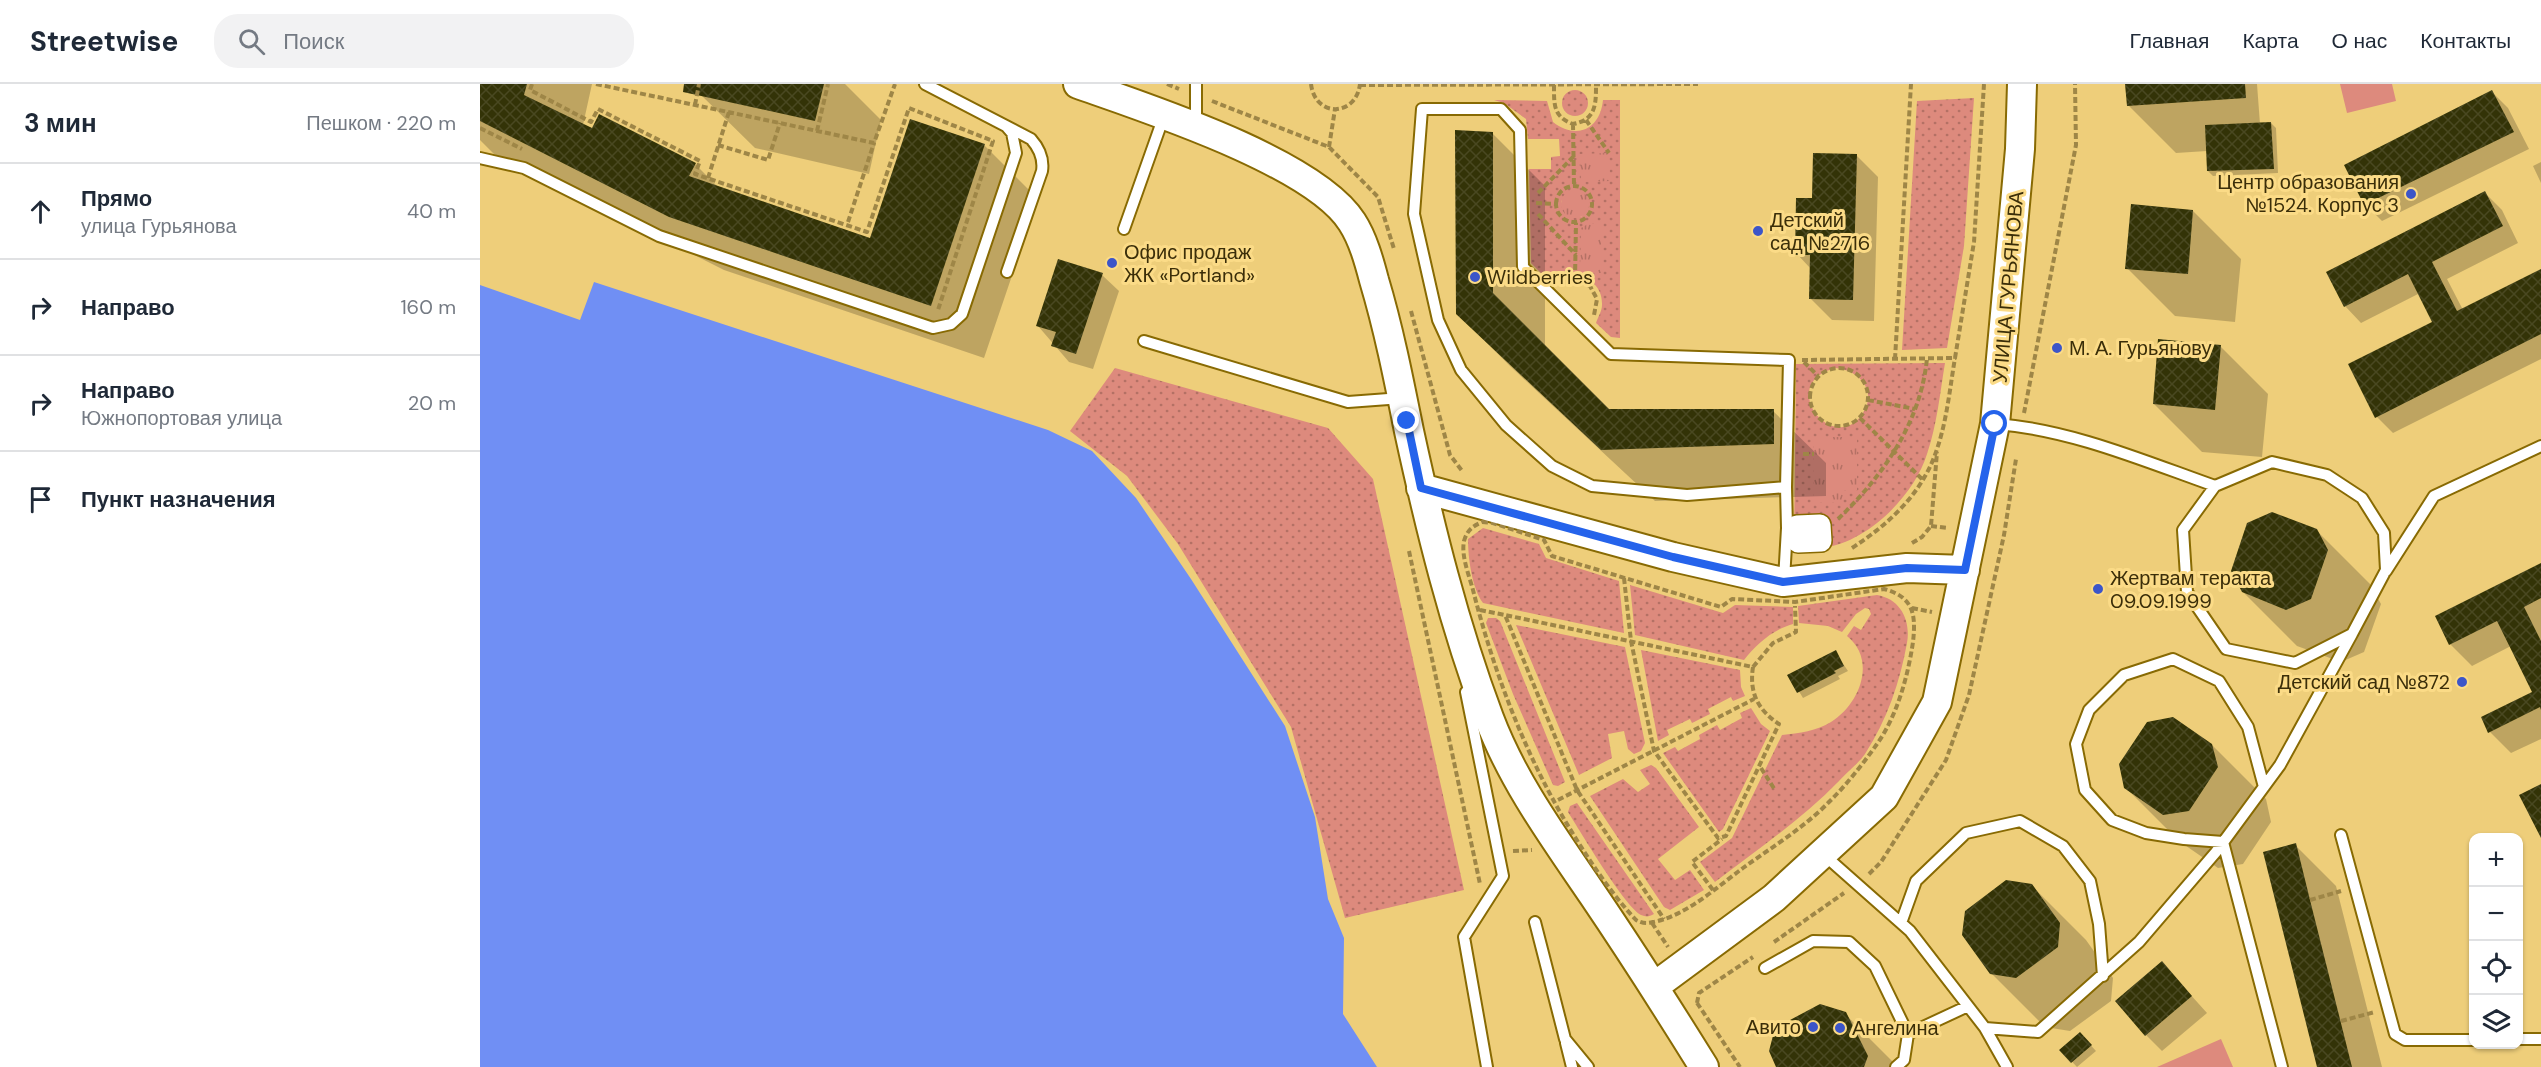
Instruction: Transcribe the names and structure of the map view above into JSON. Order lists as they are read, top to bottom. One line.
{"streets":{"main road":["УЛИЦА ГУРЬЯНОВА"]},"places":["Центр образования №1524. Корпус 3","Детский сад №2716","Офис продаж ЖК «Portland»","Wildberries","М. А. Гурьянову","Жертвам теракта 09.09.1999","Детский сад №872","Авито","Ангелина"],"page":{"header":"Streetwise","search":"Поиск","nav":["Главная","Карта","О нас","Контакты"],"heading":["3 мин","Пешком · 220 m"],"list":[["Прямо","улица Гурьянова","40 m"],["Направо","160 m"],["Направо","Южнопортовая улица","20 m"],"Пункт назначения"],"map_buttons":["+","−"]}}
